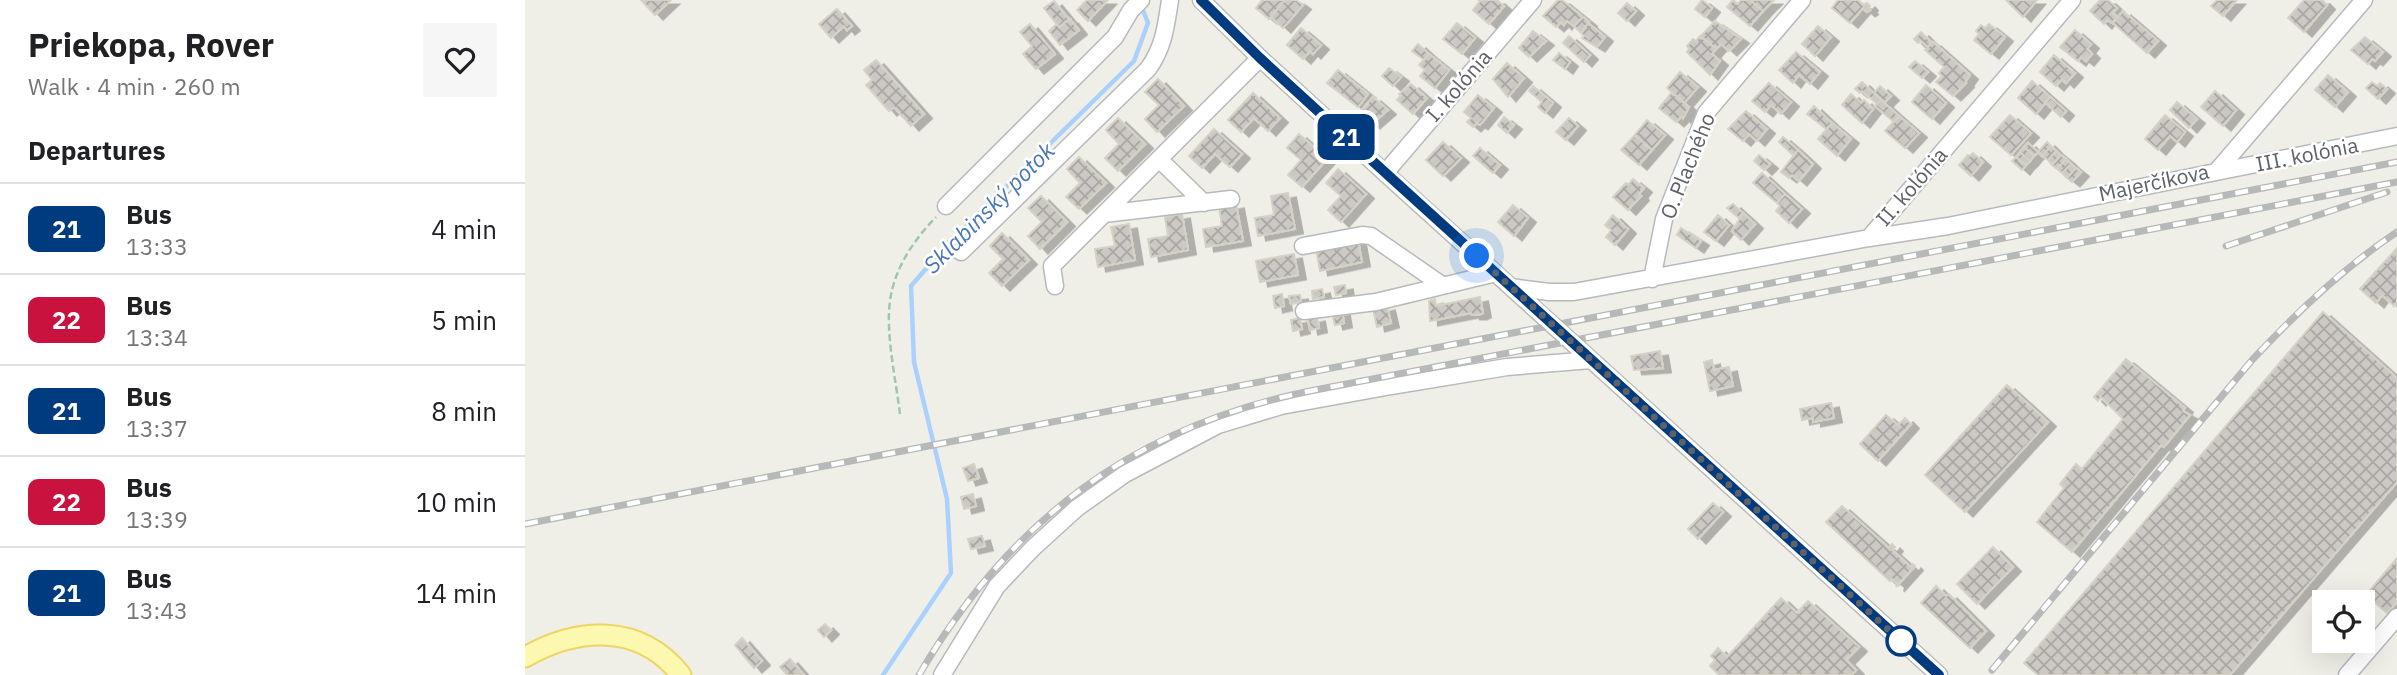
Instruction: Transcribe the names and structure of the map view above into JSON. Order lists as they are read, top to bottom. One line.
{"streets":{"street":["I. kolónia","III. kolónia","O. Plachého","Majerčíkova","II. kolónia"]},"crossings":[["III. kolónia","Majerčíkova"],["O. Plachého","II. kolónia"],["Majerčíkova","II. kolónia"]],"water":["Sklabinský potok"],"lines":["bus line 21"],"page":{"heading":[["Priekopa, Rover","Walk · 4 min · 260 m"],"Departures"],"on_map":"21","list":[{"mark":"21","name":"Bus","note":"13:33","value":"4 min"},{"mark":"22","name":"Bus","note":"13:34","value":"5 min"},{"mark":"21","name":"Bus","note":"13:37","value":"8 min"},{"mark":"22","name":"Bus","note":"13:39","value":"10 min"},{"mark":"21","name":"Bus","note":"13:43","value":"14 min"}]}}
